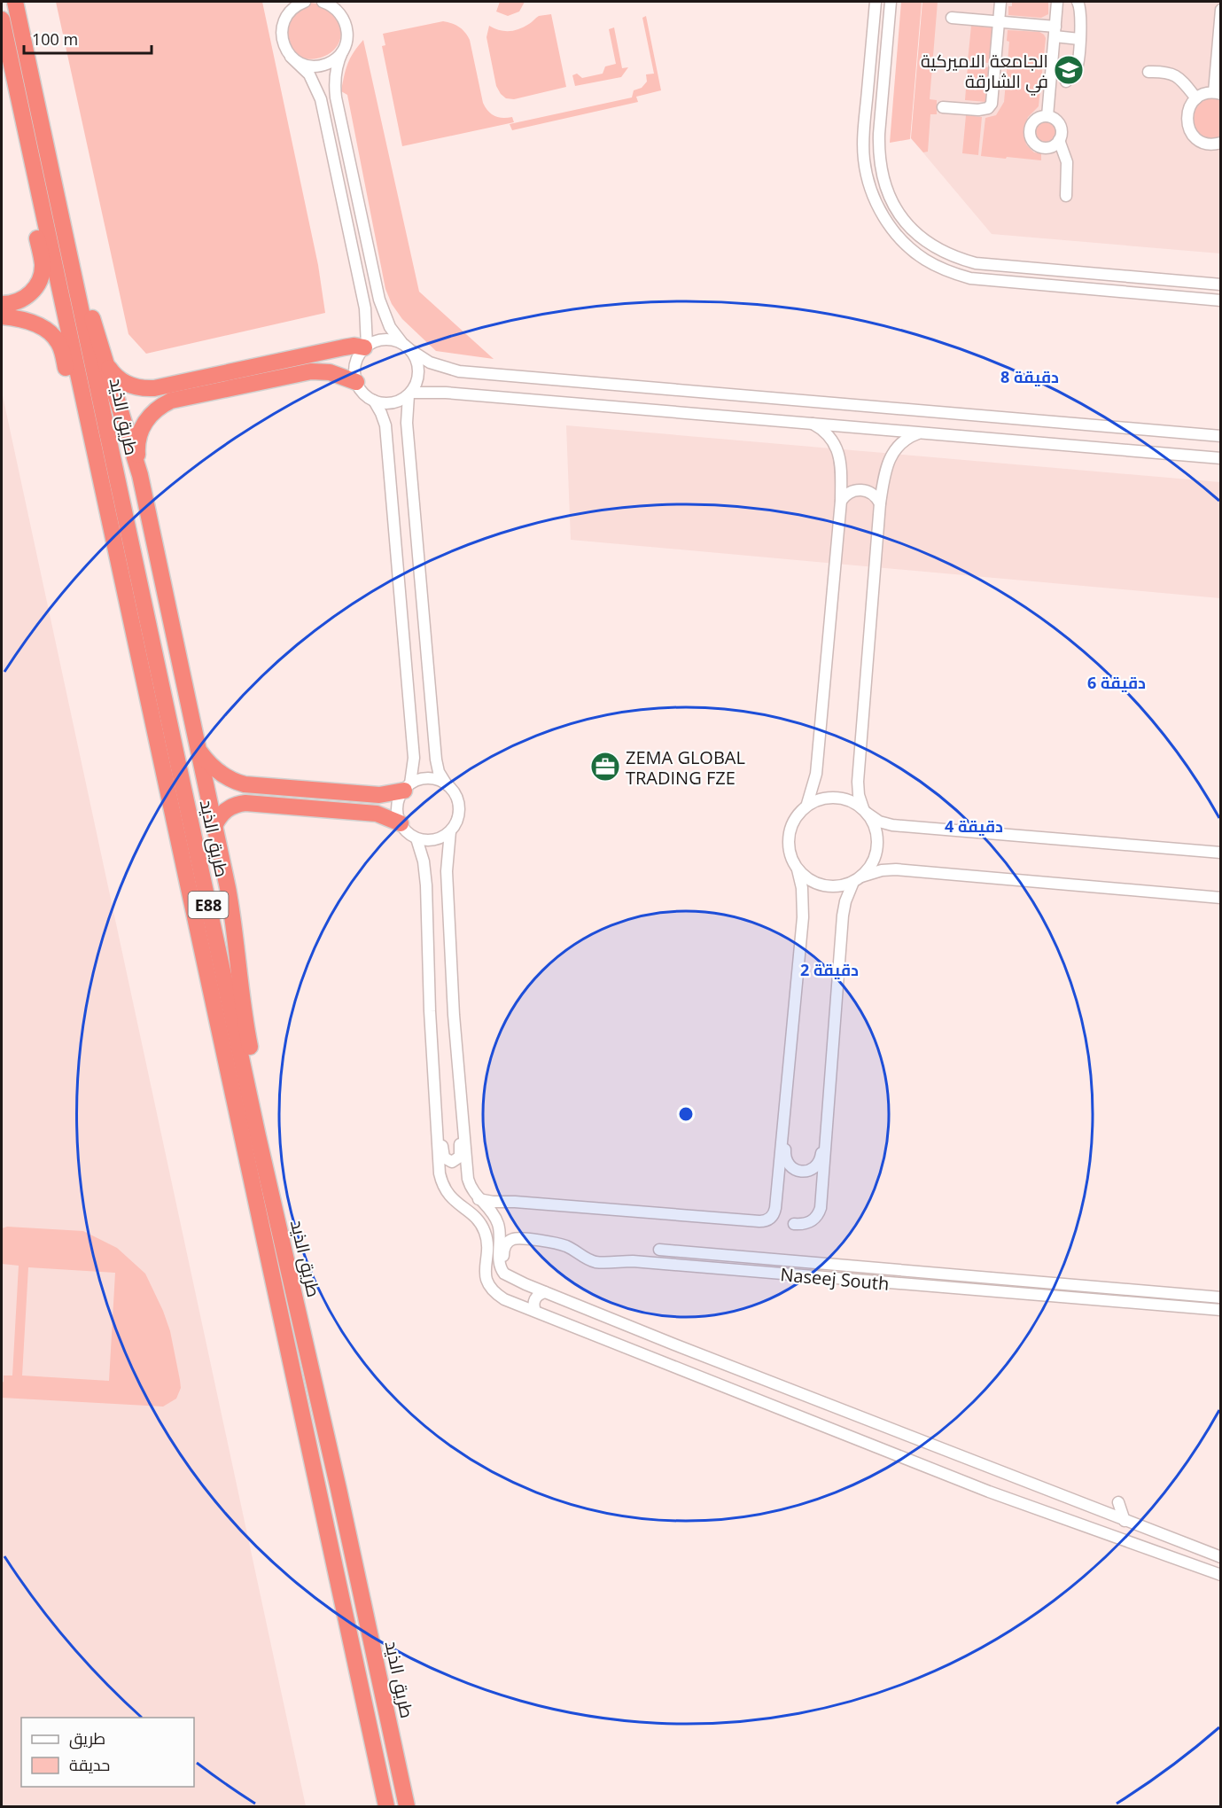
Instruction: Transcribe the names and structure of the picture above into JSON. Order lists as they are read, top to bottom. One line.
{"streets":{"highway":["طريق الذيد","E88"],"street":["Naseej South"]},"places":{"school or university":["الجامعة الاميركية في الشارقة"],"office":["ZEMA GLOBAL TRADING FZE"]},"legend":["طريق","حديقة"],"scale_bar":"100 m","rings":["8 دقيقة","6 دقيقة","4 دقيقة","2 دقيقة"]}
